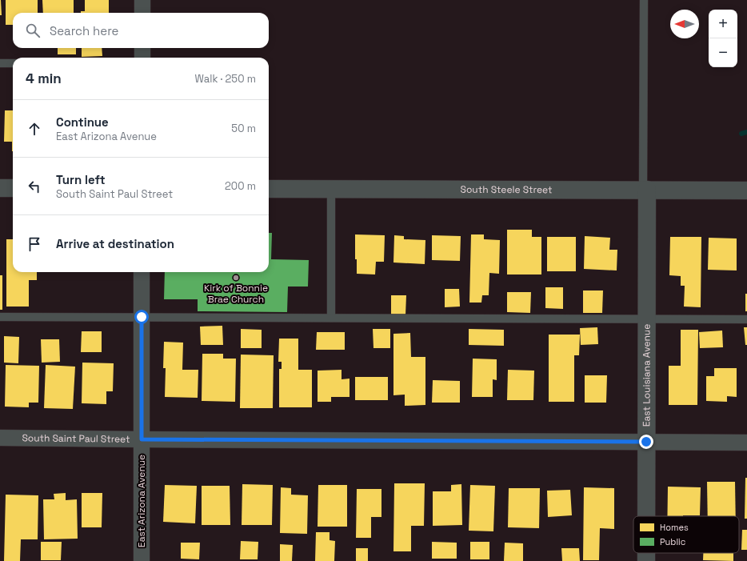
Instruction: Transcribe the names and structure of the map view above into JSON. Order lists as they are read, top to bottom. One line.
{"streets":{"street":["South Steele Street","East Louisiana Avenue","South Saint Paul Street","East Arizona Avenue"]},"crossings":[["South Steele Street","East Louisiana Avenue"],["East Louisiana Avenue","South Saint Paul Street"],["South Saint Paul Street","East Arizona Avenue"]],"places":["Kirk of Bonnie Brae Church"],"legend":["Homes","Public"],"north":"left","page":{"map_buttons":["+","−"],"search":"Search here","heading":["4 min","Walk · 250 m"],"list":[["Continue","East Arizona Avenue","50 m"],["Turn left","South Saint Paul Street","200 m"],"Arrive at destination"]}}
